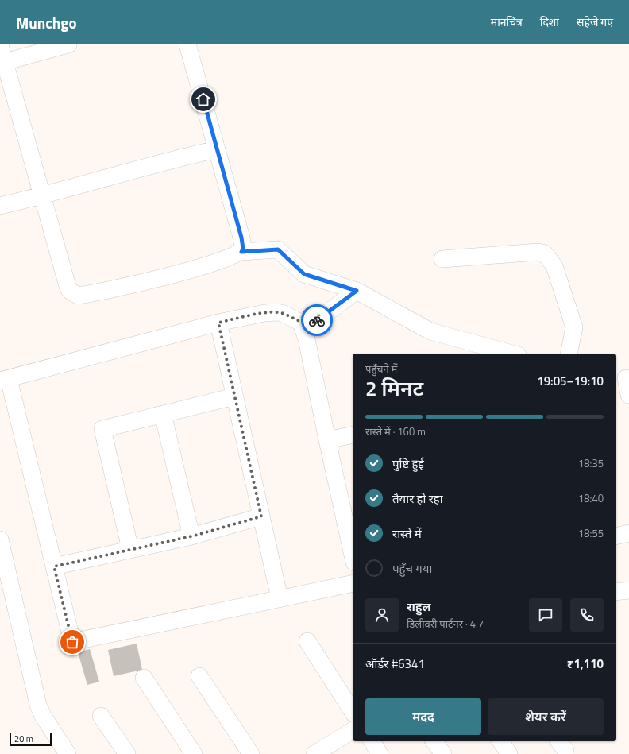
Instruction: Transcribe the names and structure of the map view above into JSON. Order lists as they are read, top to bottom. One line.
{"scale_bar":"20 m","page":{"header":"Munchgo","nav":["मानचित्र","दिशा","सहेजे गए"],"heading":["2 मिनट","पहुँचने में","19:05–19:10"],"panel":["राहुल","डिलीवरी पार्टनर · 4.7","ऑर्डर #6341","₹1,110"],"bar":"रास्ते में · 160 m","list":[["पुष्टि हुई","18:35"],["तैयार हो रहा","18:40"],["रास्ते में","18:55"],"पहुँच गया"],"buttons":["मदद","शेयर करें"],"scale":"20 m"}}
